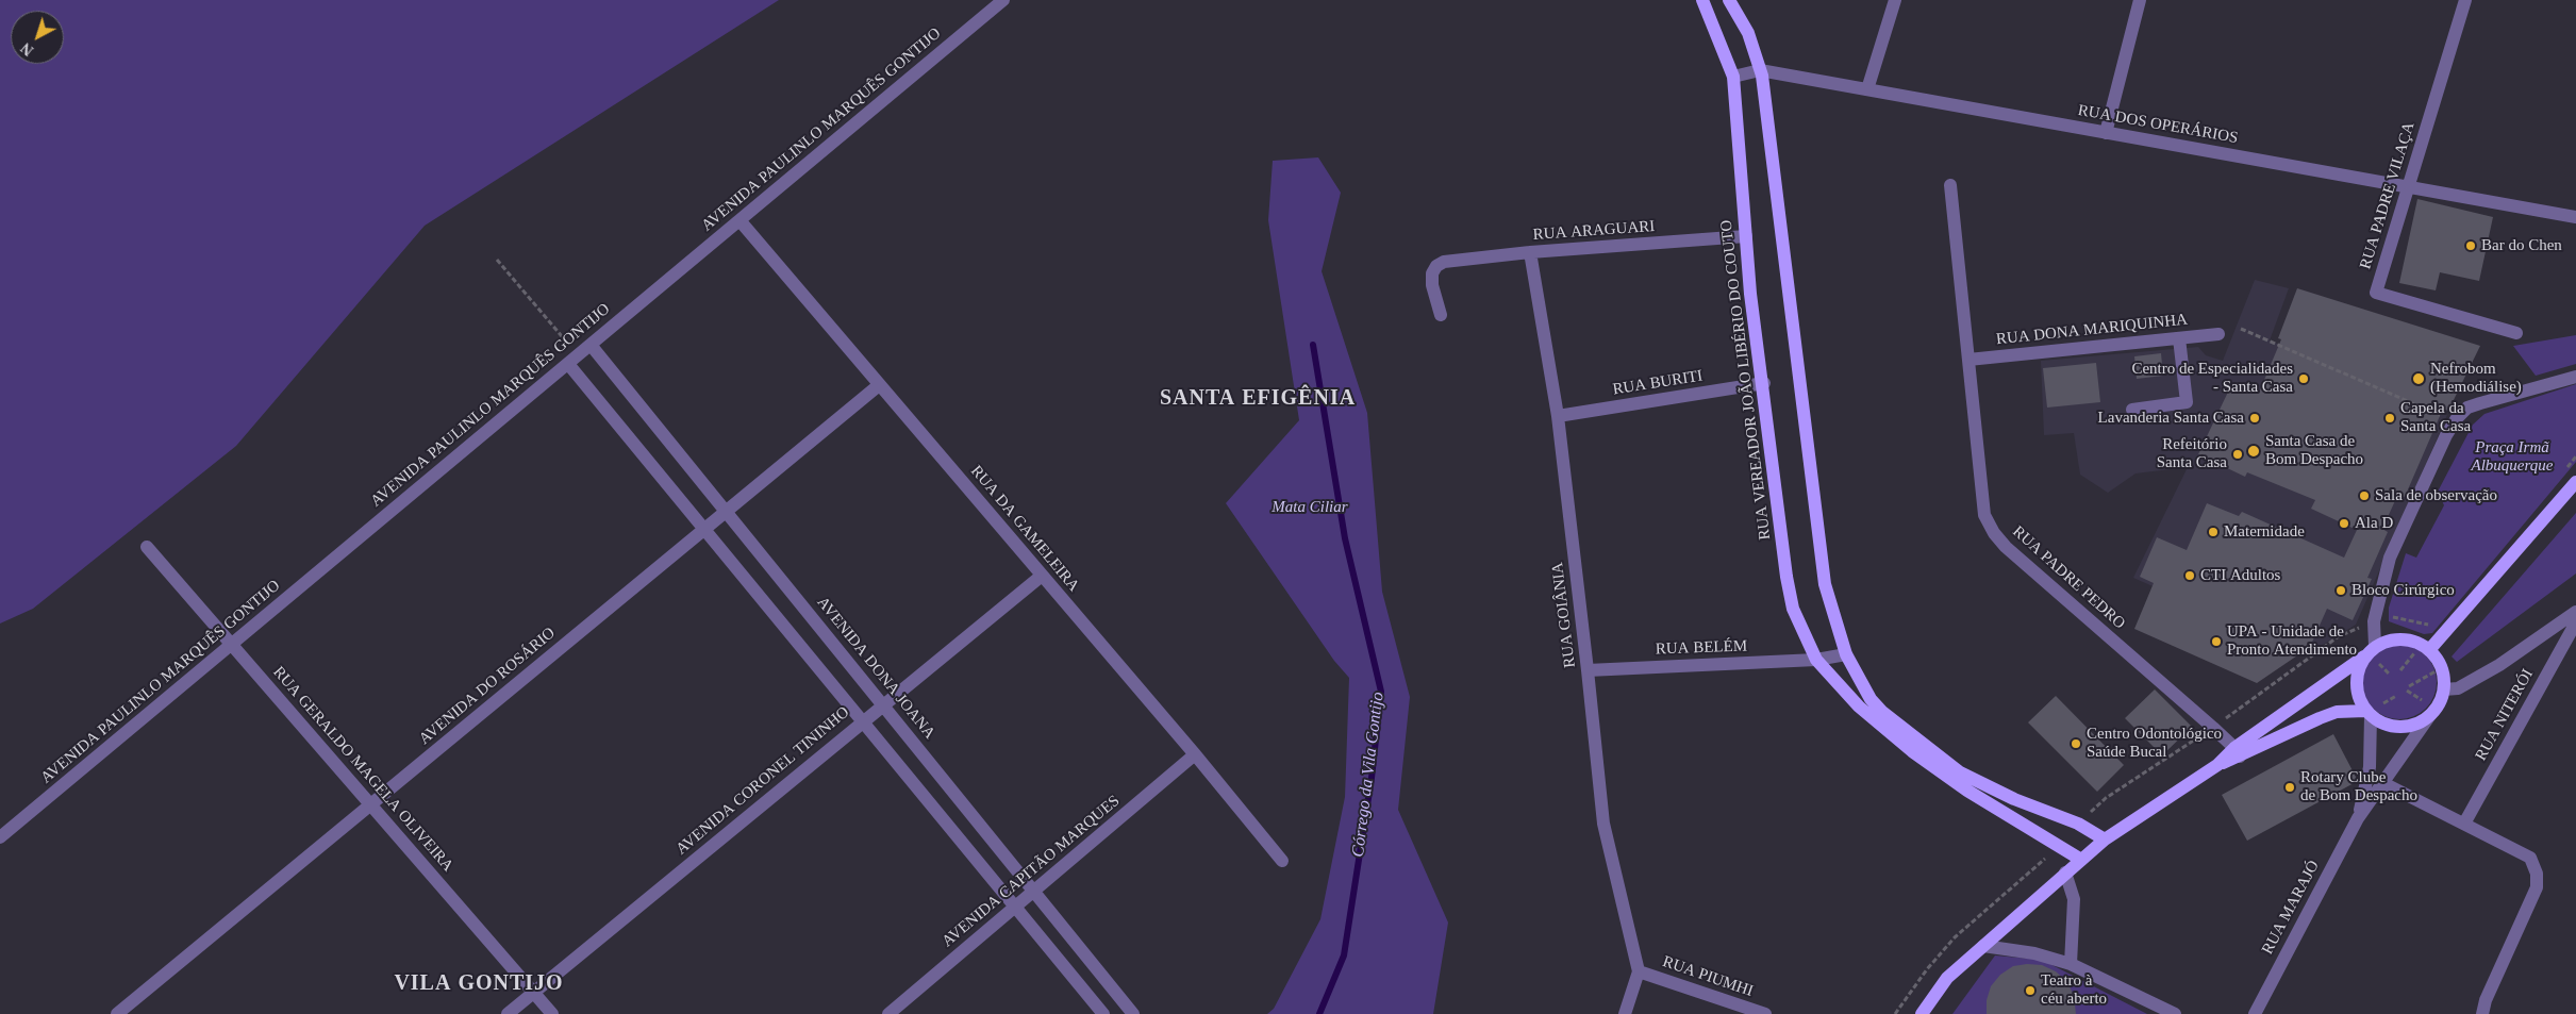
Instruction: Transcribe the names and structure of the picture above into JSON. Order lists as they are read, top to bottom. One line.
{"streets":{"main road":["RUA VEREADOR JOÃO LIBÉRIO DO COUTO"],"street":["RUA DOS OPERÁRIOS","AVENIDA PAULINLO MARQUÊS GONTIJO","RUA PADRE VILAÇA","RUA ARAGUARI","RUA DONA MARIQUINHA","RUA BURITI","RUA DA GAMELEIRA","RUA PADRE PEDRO","RUA GOIÂNIA","RUA BELÉM","AVENIDA DONA JOANA","AVENIDA DO ROSÁRIO","RUA NITERÓI","RUA GERALDO MAGELA OLIVEIRA","AVENIDA CORONEL TININHO","AVENIDA CAPITÃO MARQUES","RUA MARAJÓ","RUA PIUMHI"]},"crossings":[["RUA DOS OPERÁRIOS","RUA PADRE VILAÇA"],["RUA DOS OPERÁRIOS","RUA VEREADOR JOÃO LIBÉRIO DO COUTO"],["AVENIDA PAULINLO MARQUÊS GONTIJO","RUA DA GAMELEIRA"],["AVENIDA PAULINLO MARQUÊS GONTIJO","AVENIDA DONA JOANA"],["AVENIDA PAULINLO MARQUÊS GONTIJO","RUA GERALDO MAGELA OLIVEIRA"],["RUA ARAGUARI","RUA VEREADOR JOÃO LIBÉRIO DO COUTO"],["RUA ARAGUARI","RUA GOIÂNIA"],["RUA DONA MARIQUINHA","RUA PADRE PEDRO"],["RUA VEREADOR JOÃO LIBÉRIO DO COUTO","RUA BURITI"],["RUA VEREADOR JOÃO LIBÉRIO DO COUTO","RUA BELÉM"],["RUA BURITI","RUA GOIÂNIA"],["RUA DA GAMELEIRA","AVENIDA DO ROSÁRIO"],["RUA DA GAMELEIRA","AVENIDA CORONEL TININHO"],["RUA DA GAMELEIRA","AVENIDA CAPITÃO MARQUES"],["RUA GOIÂNIA","RUA BELÉM"],["RUA GOIÂNIA","RUA PIUMHI"],["AVENIDA DONA JOANA","AVENIDA DO ROSÁRIO"],["AVENIDA DONA JOANA","AVENIDA CORONEL TININHO"],["AVENIDA DONA JOANA","AVENIDA CAPITÃO MARQUES"],["AVENIDA DO ROSÁRIO","RUA GERALDO MAGELA OLIVEIRA"],["RUA GERALDO MAGELA OLIVEIRA","AVENIDA CORONEL TININHO"]],"districts":["SANTA EFIGÊNIA","VILA GONTIJO"],"water":["Córrego da Vila Gontijo"],"parks":["Praça Irmã Albuquerque","Mata Ciliar"],"places":["Bar do Chen","Centro de Especialidades - Santa Casa","Nefrobom (Hemodiálise)","Lavanderia Santa Casa","Capela da Santa Casa","Santa Casa de Bom Despacho","Refeitório Santa Casa","Sala de observação","Ala D","Maternidade","CTI Adultos","Bloco Cirúrgico","UPA - Unidade de Pronto Atendimento","Centro Odontológico Saúde Bucal","Rotary Clube de Bom Despacho","Teatro à céu aberto"],"north":"bottom left"}
